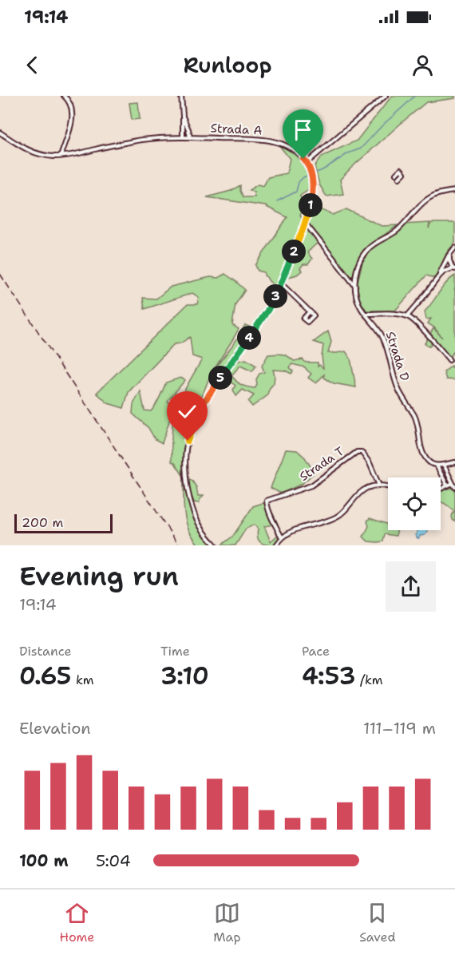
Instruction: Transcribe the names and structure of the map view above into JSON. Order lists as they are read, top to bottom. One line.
{"streets":{"street":["Strada A","Strada D","Strada T"]},"crossings":[["Strada A","Strada D"]],"scale_bar":"200 m","page":{"status":"19:14","header":"Runloop","pins":["1","2","3","4","5"],"scale":"200 m","heading":["Evening run","19:14"],"stats":[["Distance","0.65 km"],["Time","3:10"],["Pace","4:53 /km"]],"chart":["Elevation","111–119 m"],"list":[{"name":"100 m","note":"5:04"}],"tabs":["Home","Map","Saved"]}}
